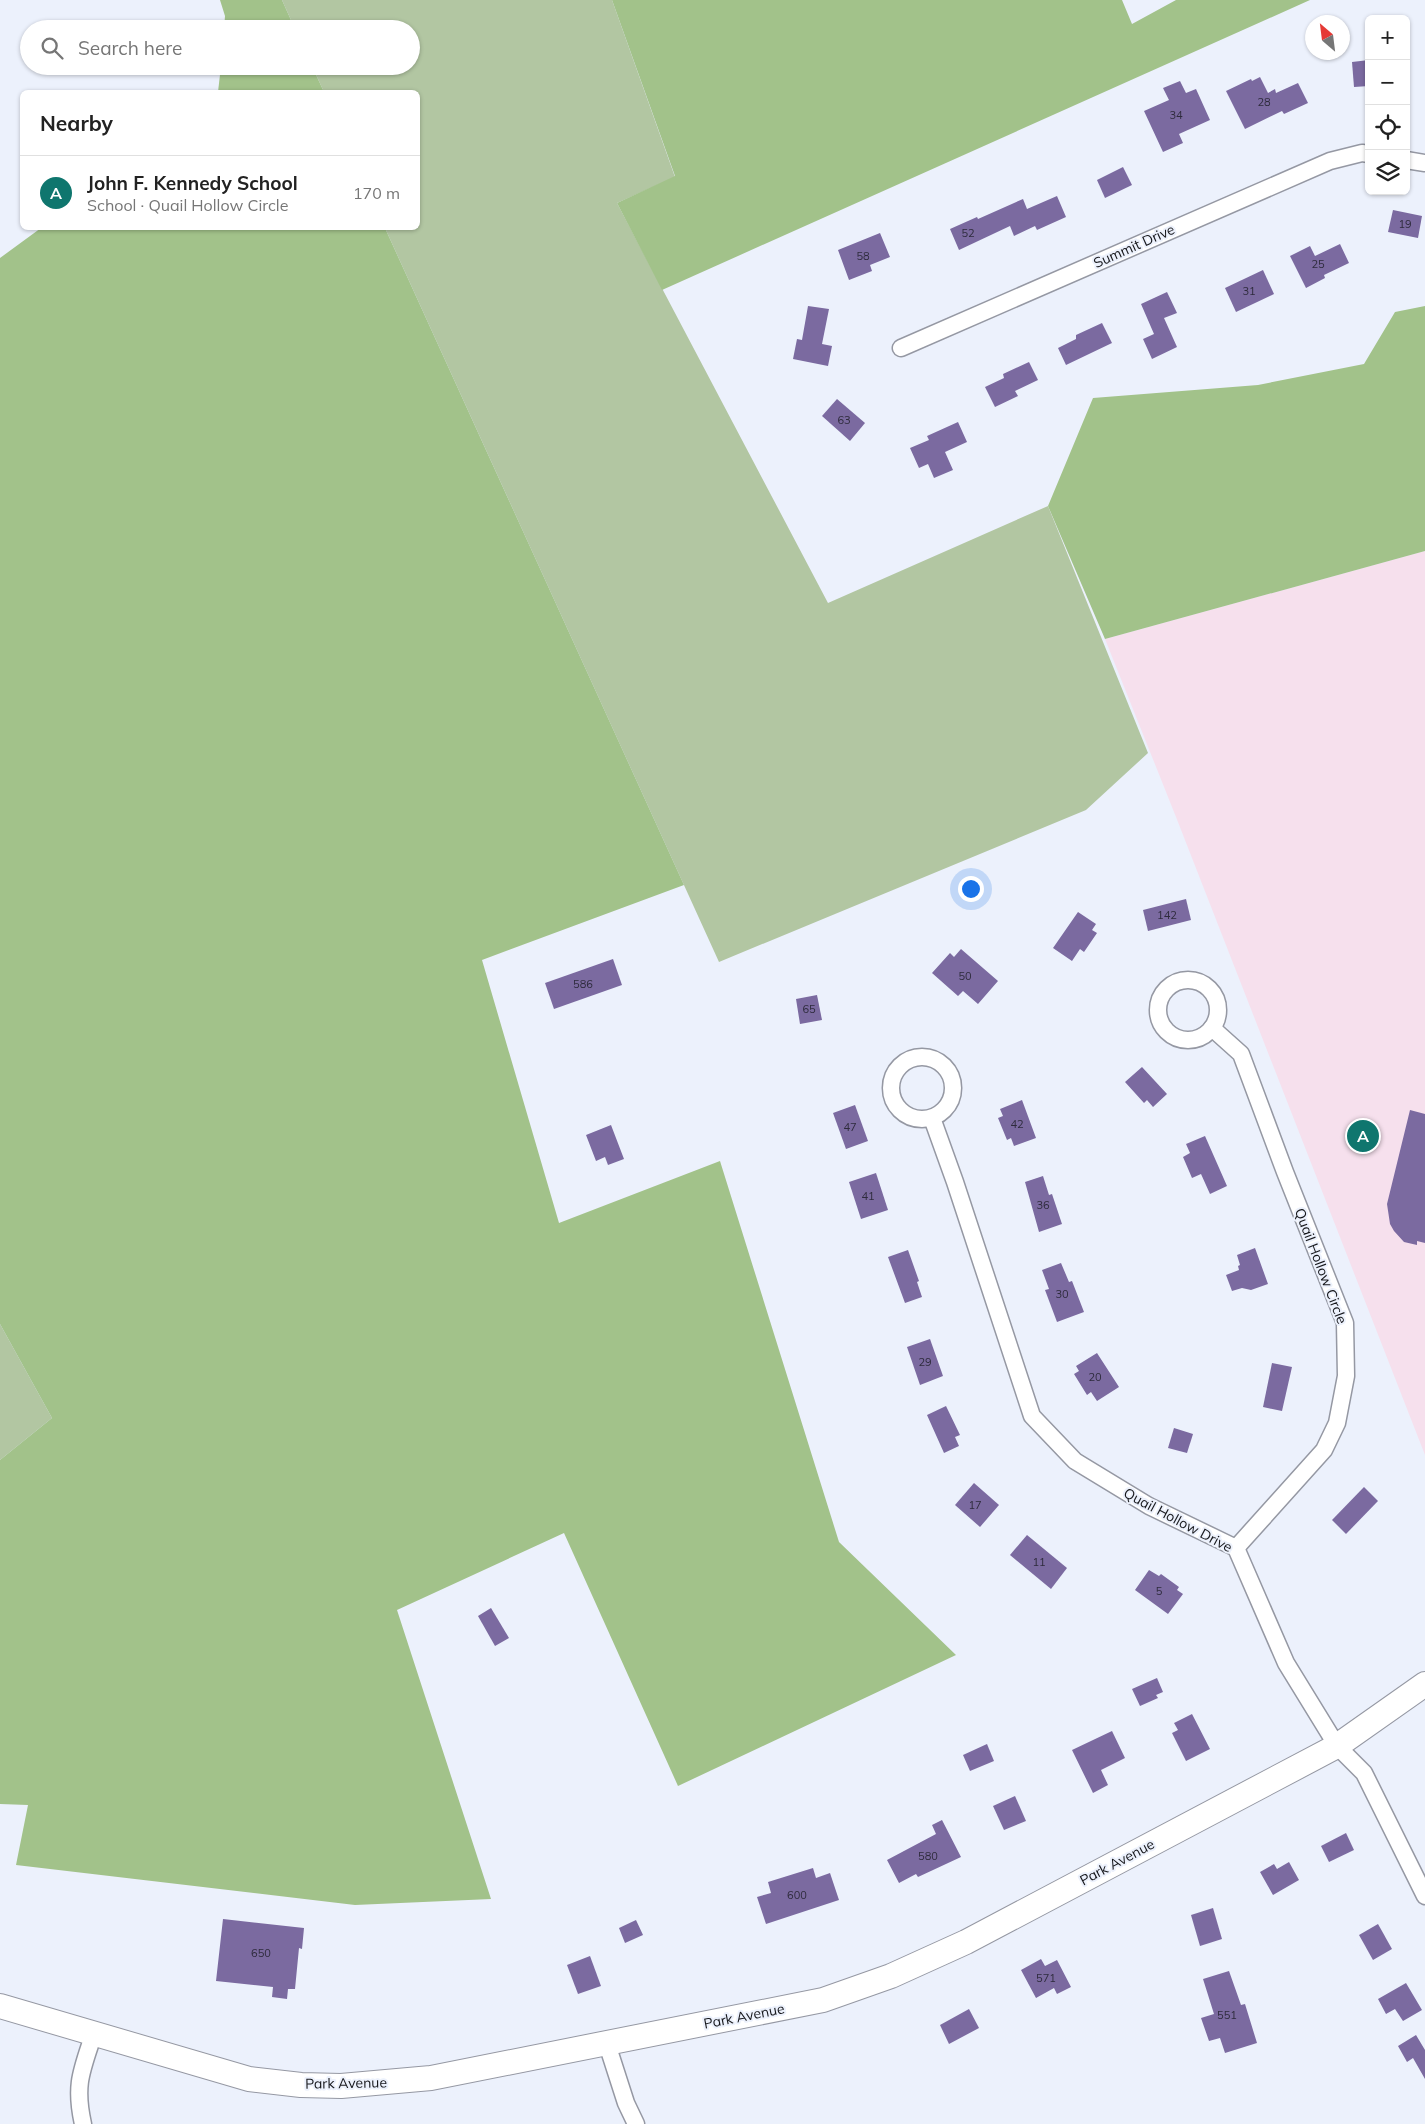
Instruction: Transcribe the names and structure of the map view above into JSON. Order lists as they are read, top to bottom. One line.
{"streets":{"main road":["Park Avenue"],"street":["Summit Drive","Quail Hollow Circle","Quail Hollow Drive"]},"crossings":[["Quail Hollow Circle","Quail Hollow Drive"],["Quail Hollow Drive","Park Avenue"]],"house_numbers":["28","34","19","52","58","25","31","63","142","50","586","65","42","47","41","36","30","29","20","17","11","5","580","600","650","571","551"],"north":"top left","page":{"map_buttons":["+","−"],"search":"Search here","heading":"Nearby","list":[{"mark":"A","name":"John F. Kennedy School","note":"School · Quail Hollow Circle","value":"170 m"}],"pins":"A"}}
